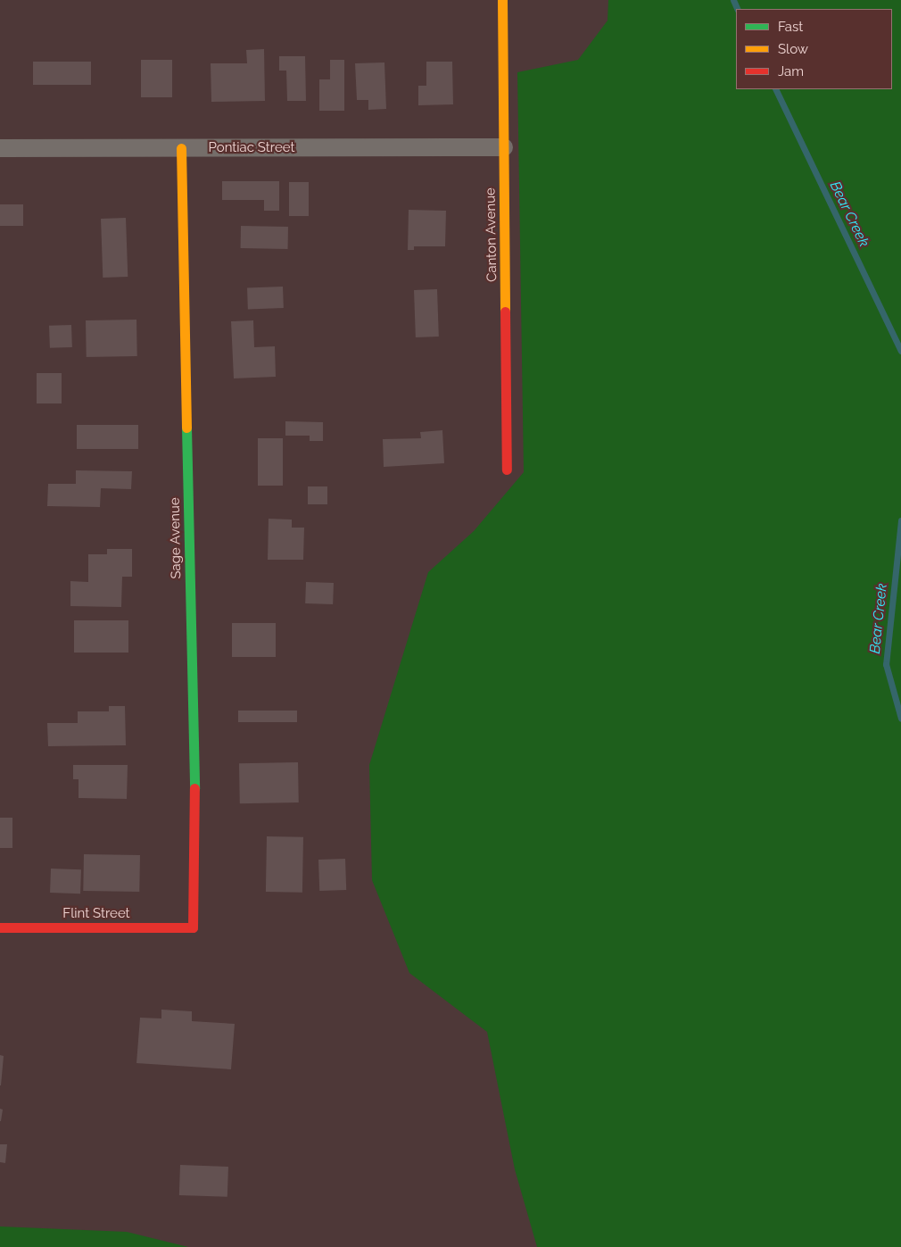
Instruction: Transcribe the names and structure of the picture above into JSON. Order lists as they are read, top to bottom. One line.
{"streets":{"street":["Pontiac Street","Canton Avenue","Sage Avenue","Flint Street"]},"crossings":[["Pontiac Street","Canton Avenue"],["Pontiac Street","Sage Avenue"],["Sage Avenue","Flint Street"]],"water":["Bear Creek"],"legend":["Fast","Slow","Jam"]}
